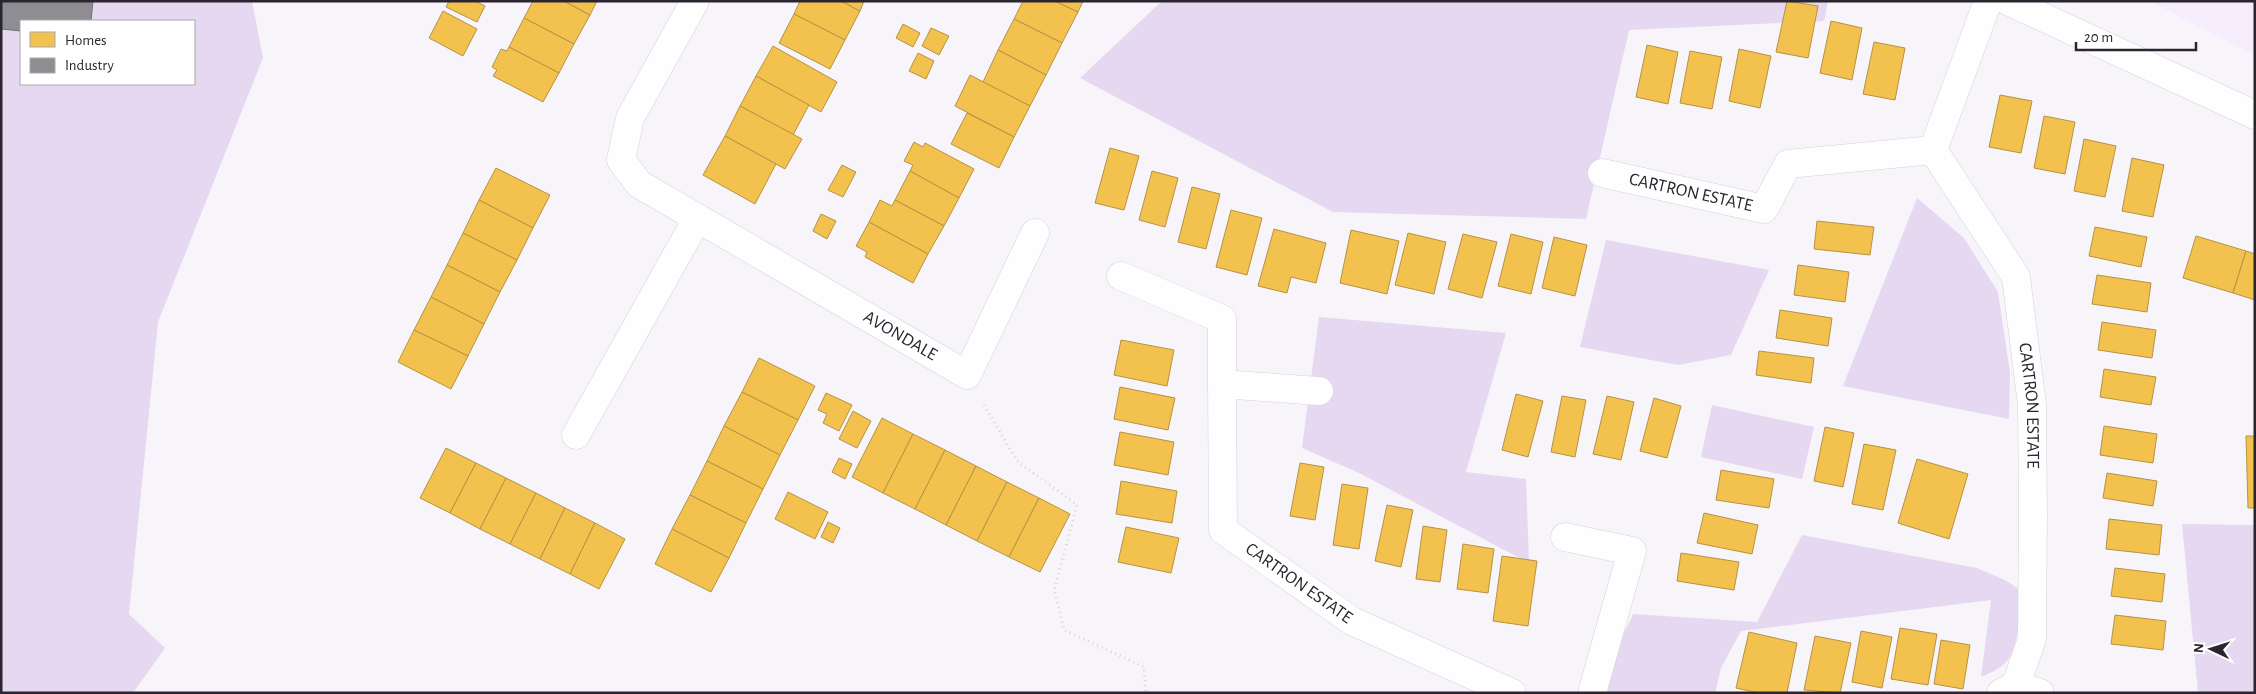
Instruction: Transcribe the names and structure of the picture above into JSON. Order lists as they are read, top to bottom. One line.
{"streets":{"street":["CARTRON ESTATE","AVONDALE"]},"legend":["Homes","Industry"],"scale_bar":"20 m","north":"left"}
